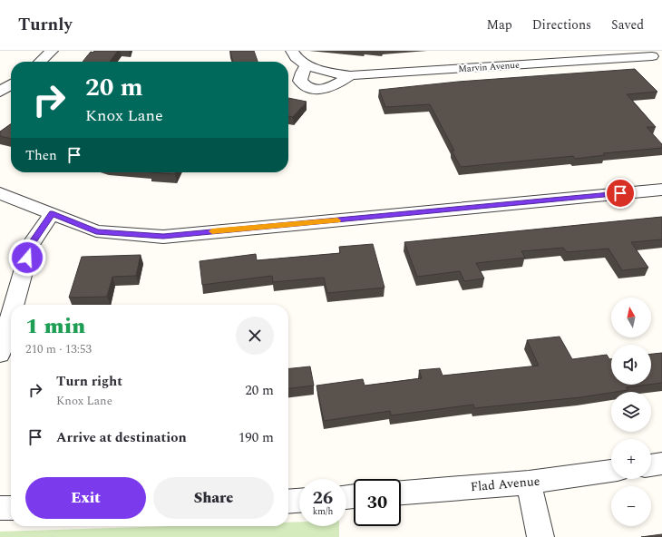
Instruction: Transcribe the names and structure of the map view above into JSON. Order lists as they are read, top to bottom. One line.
{"streets":{"street":["Marvin Avenue","Flad Avenue"]},"north":"top","page":{"header":"Turnly","nav":["Map","Directions","Saved"],"turn":["20 m","Knox Lane"],"then":"Then","map_buttons":["+","−"],"heading":["1 min","210 m · 13:53"],"list":[{"name":"Turn right","note":"Knox Lane","value":"20 m"},{"name":"Arrive at destination","value":"190 m"}],"buttons":["Exit","Share"],"speed":"26 km/h","limit":"30"}}
